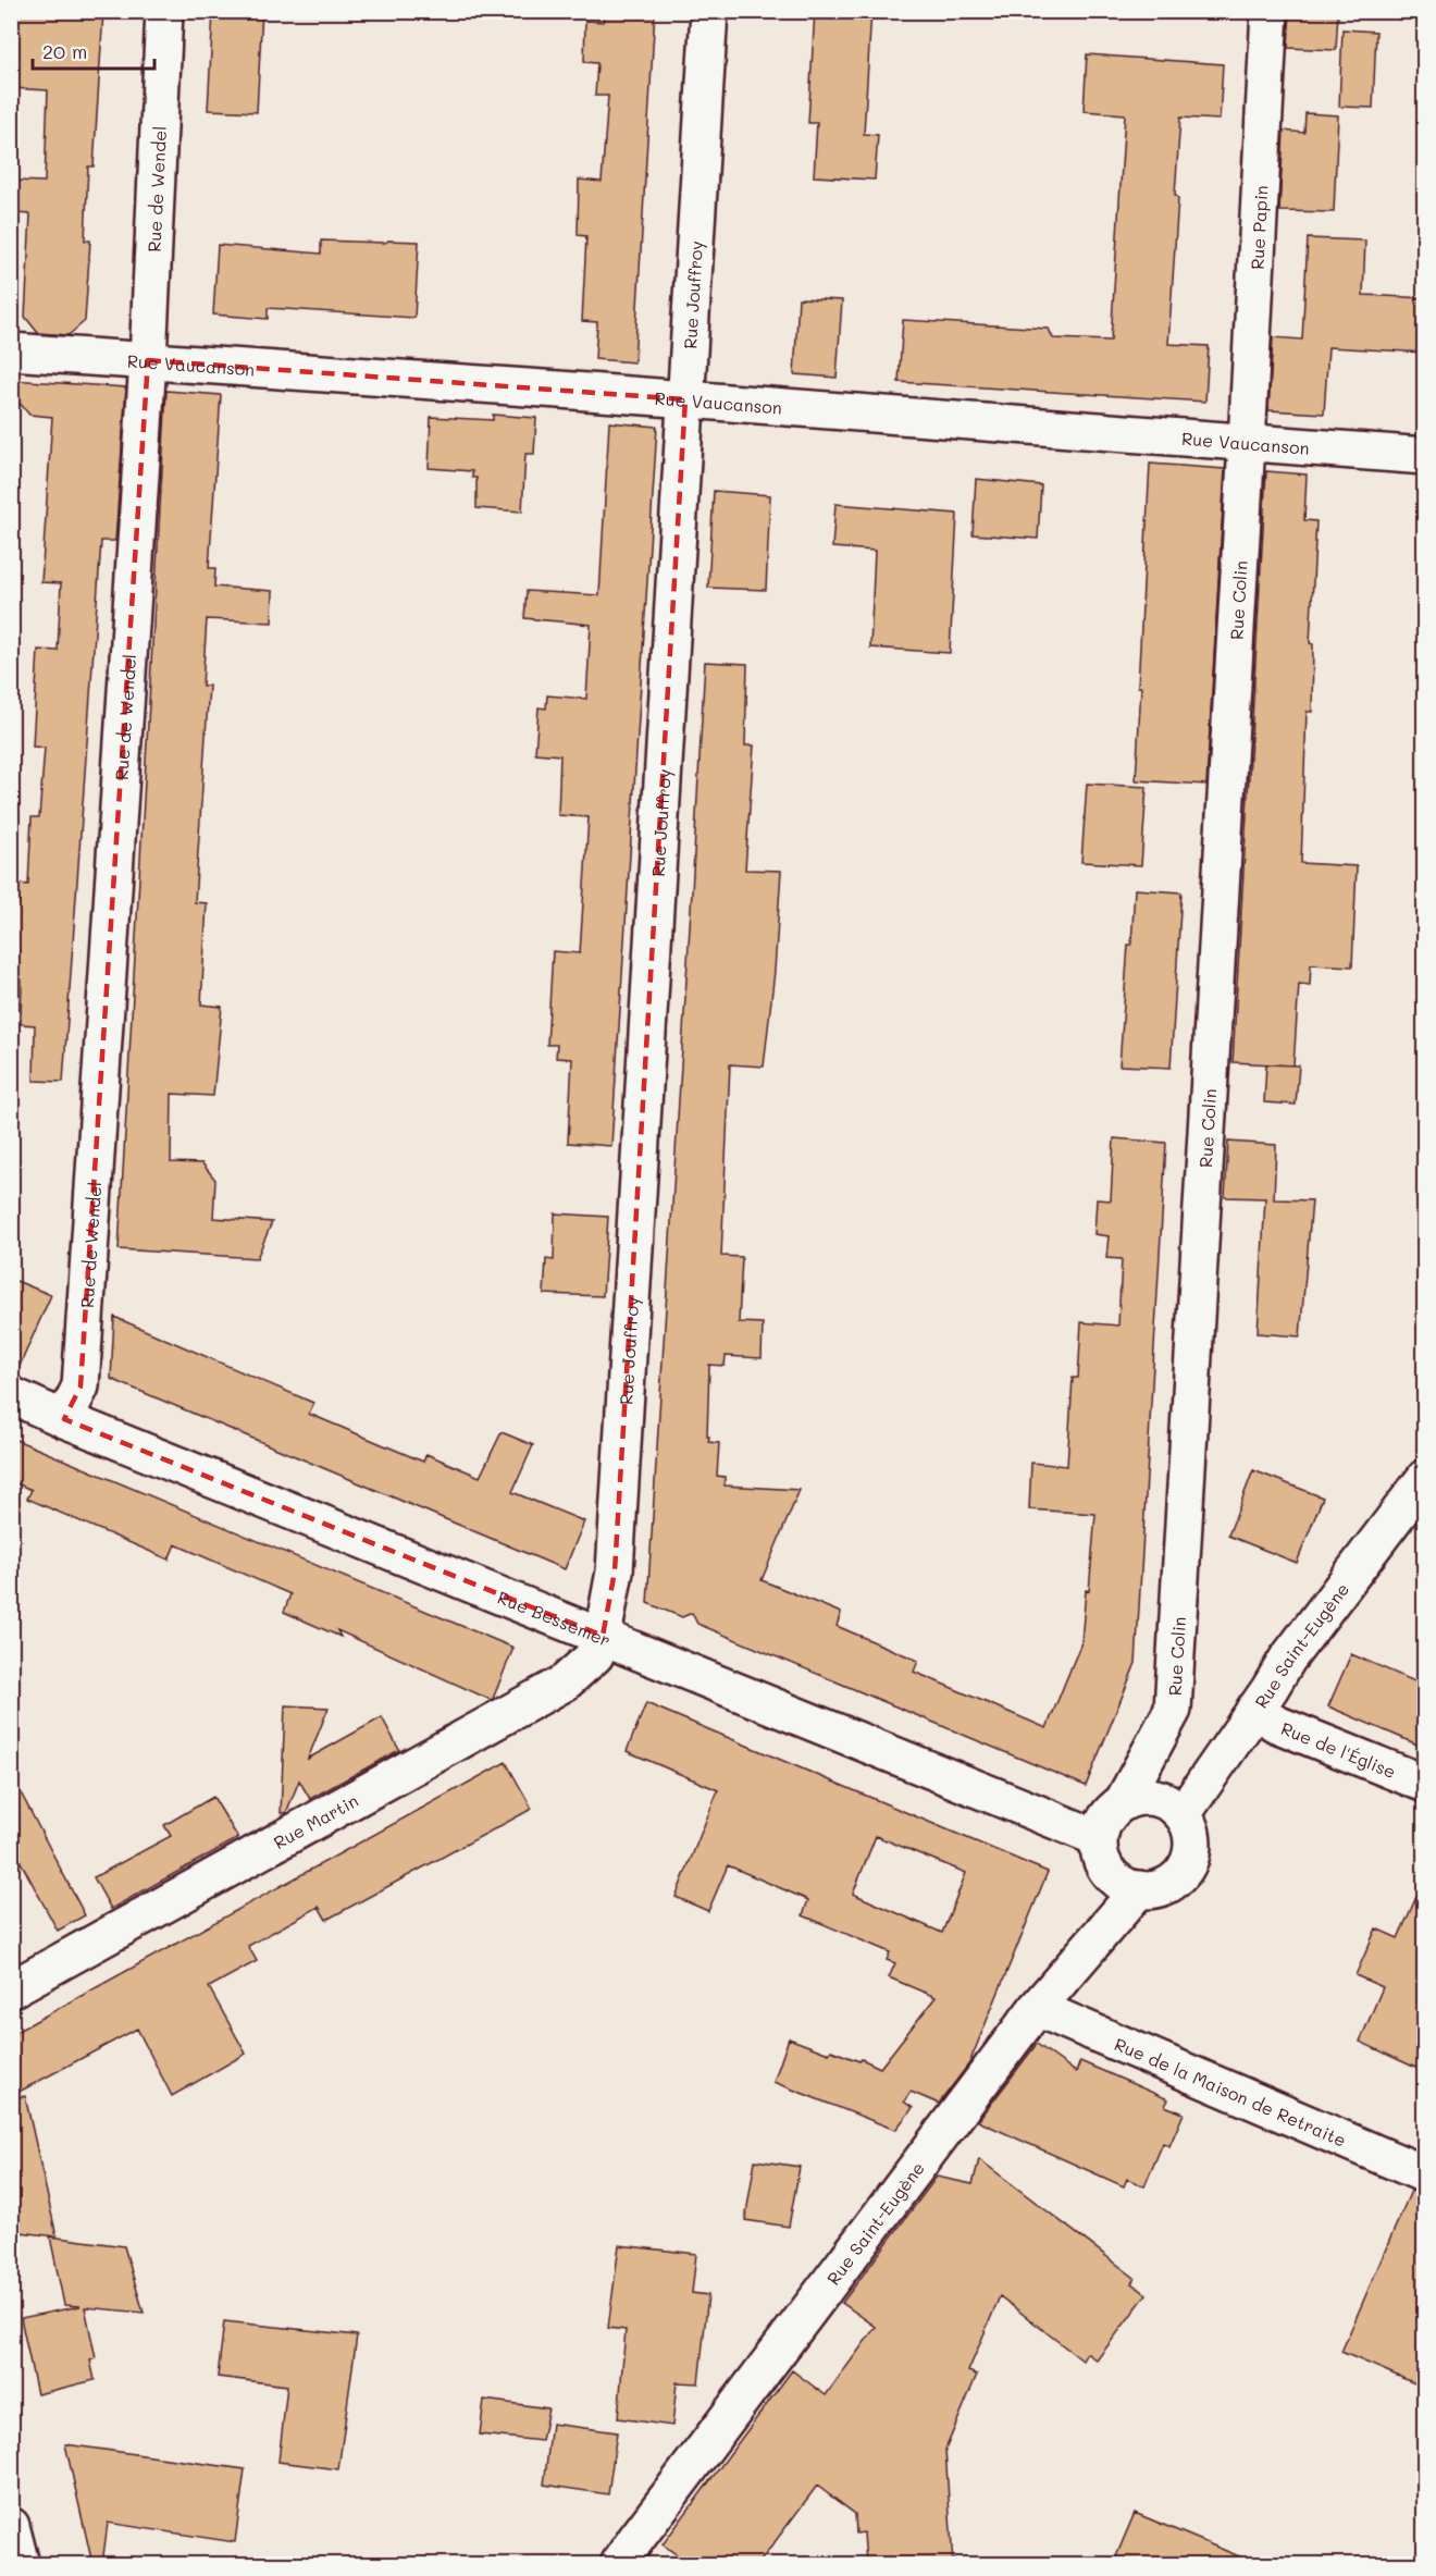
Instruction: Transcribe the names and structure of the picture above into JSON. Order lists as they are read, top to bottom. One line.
{"streets":{"street":["Rue de Wendel","Rue Papin","Rue Jouffroy","Rue Vaucanson","Rue Colin","Rue Bessemer","Rue Saint-Eugène","Rue de l'Église","Rue Martin","Rue de la Maison de Retraite"]},"crossings":[["Rue de Wendel","Rue Vaucanson"],["Rue de Wendel","Rue Bessemer"],["Rue Papin","Rue Vaucanson"],["Rue Papin","Rue Colin"],["Rue Jouffroy","Rue Vaucanson"],["Rue Jouffroy","Rue Bessemer"],["Rue Jouffroy","Rue Martin"],["Rue Vaucanson","Rue Colin"],["Rue Colin","Rue Bessemer"],["Rue Colin","Rue Saint-Eugène"],["Rue Bessemer","Rue Saint-Eugène"],["Rue Bessemer","Rue Martin"],["Rue Saint-Eugène","Rue de l'Église"],["Rue Saint-Eugène","Rue de la Maison de Retraite"]],"scale_bar":"20 m"}
